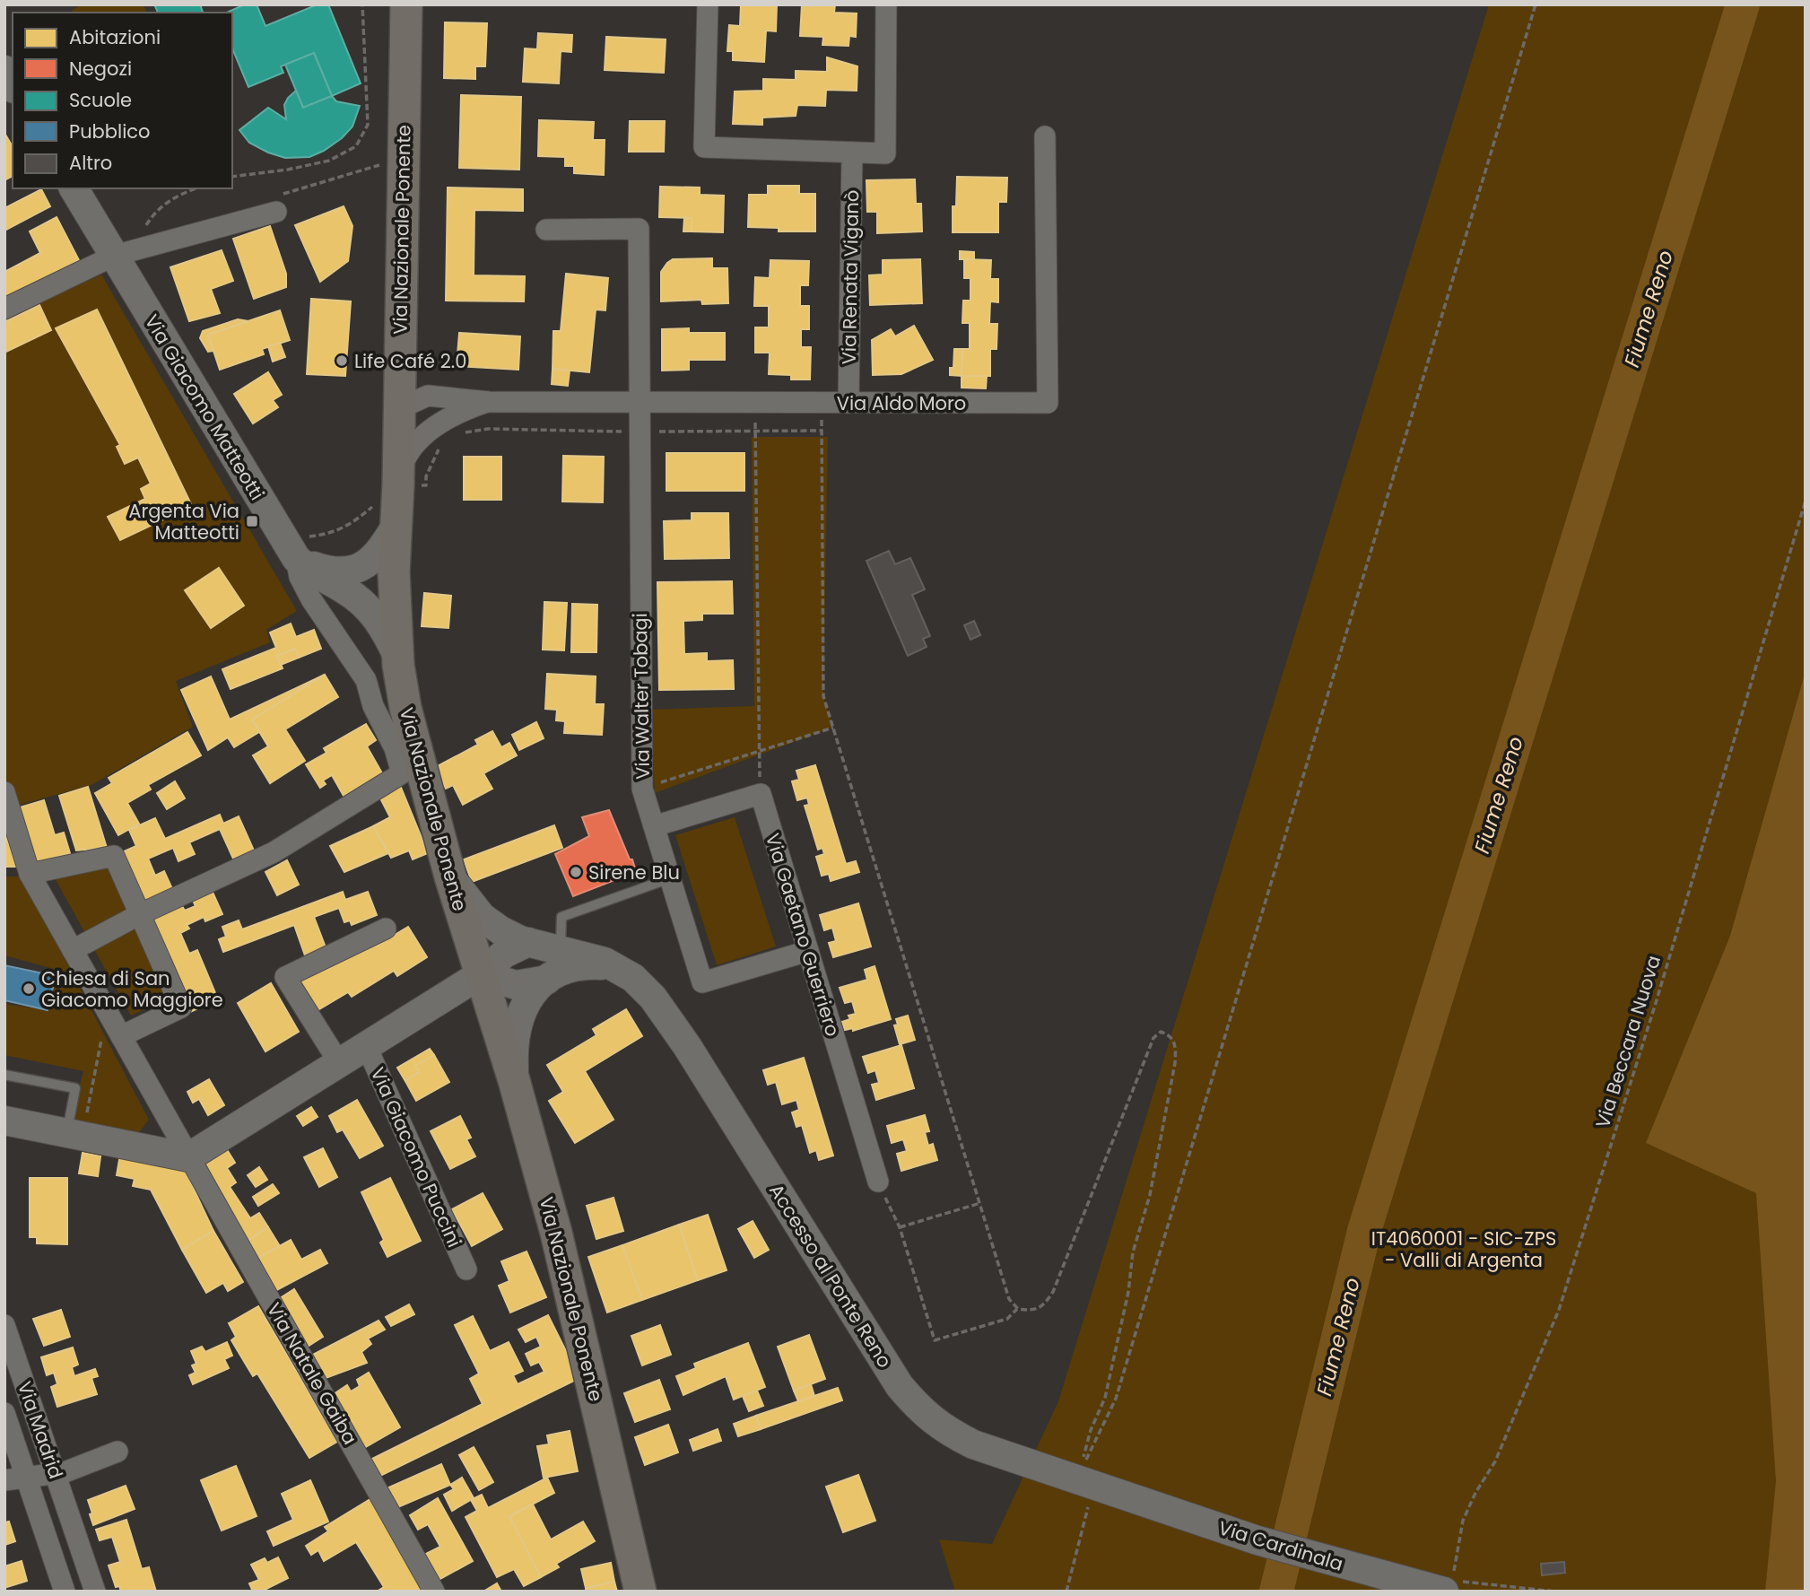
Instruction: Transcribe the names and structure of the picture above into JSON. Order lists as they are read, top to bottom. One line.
{"streets":{"main road":["Via Nazionale Ponente","Via Giacomo Matteotti","Accesso al Ponte Reno","Via Cardinala"],"street":["Via Renata Viganò","Via Aldo Moro","Via Walter Tobagi","Via Gaetano Guerriero","Via Giacomo Puccini","Via Natale Gaiba","Via Madrid"],"path":["Via Beccara Nuova"]},"crossings":[["Via Nazionale Ponente","Via Aldo Moro"],["Via Nazionale Ponente","Via Giacomo Matteotti"],["Via Nazionale Ponente","Accesso al Ponte Reno"],["Via Renata Viganò","Via Aldo Moro"],["Via Aldo Moro","Via Walter Tobagi"],["Via Walter Tobagi","Via Gaetano Guerriero"],["Via Beccara Nuova","Via Cardinala"],["Accesso al Ponte Reno","Via Cardinala"]],"water":["Fiume Reno"],"parks":["IT4060001 - SIC-ZPS - Valli di Argenta"],"places":{"other":["Life Café 2.0","Sirene Blu","Chiesa di San Giacomo Maggiore"],"transit":["Argenta Via Matteotti"]},"legend":["Abitazioni","Negozi","Scuole","Pubblico","Altro"]}
